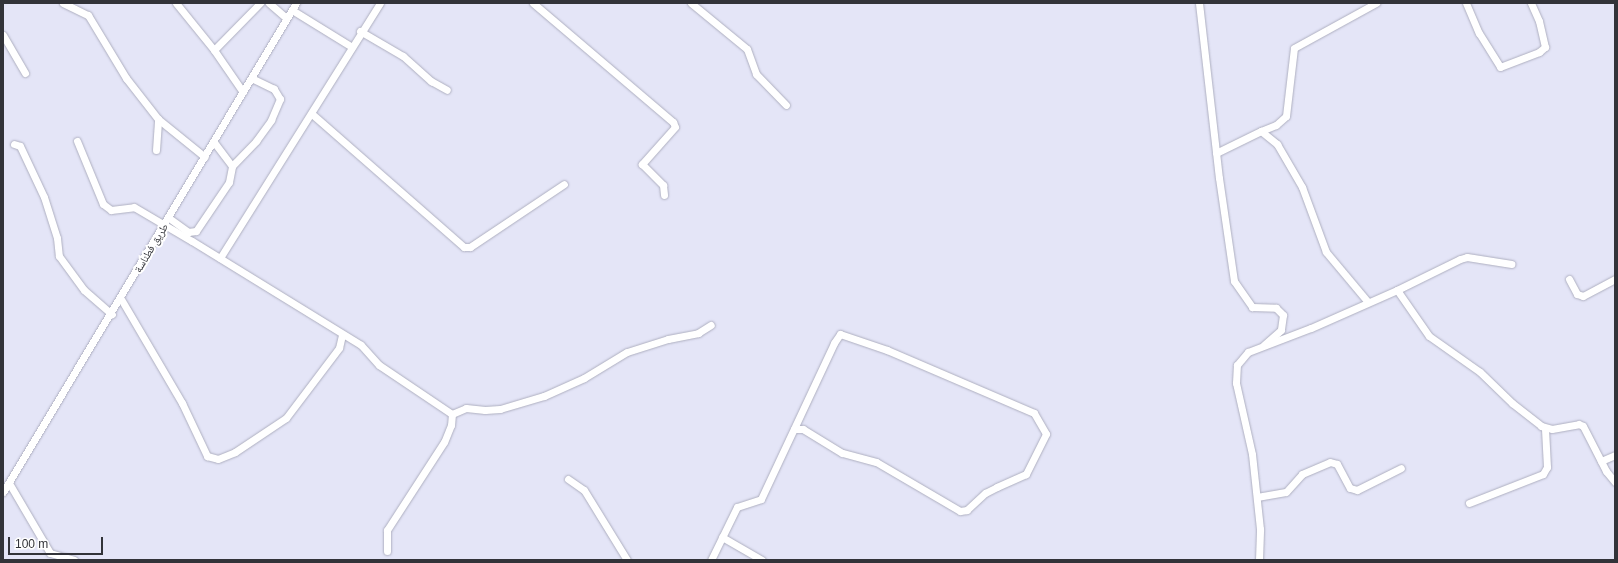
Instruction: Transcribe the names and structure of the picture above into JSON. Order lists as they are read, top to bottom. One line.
{"streets":{"street":["طريق فطناسة"]},"scale_bar":"100 m"}
